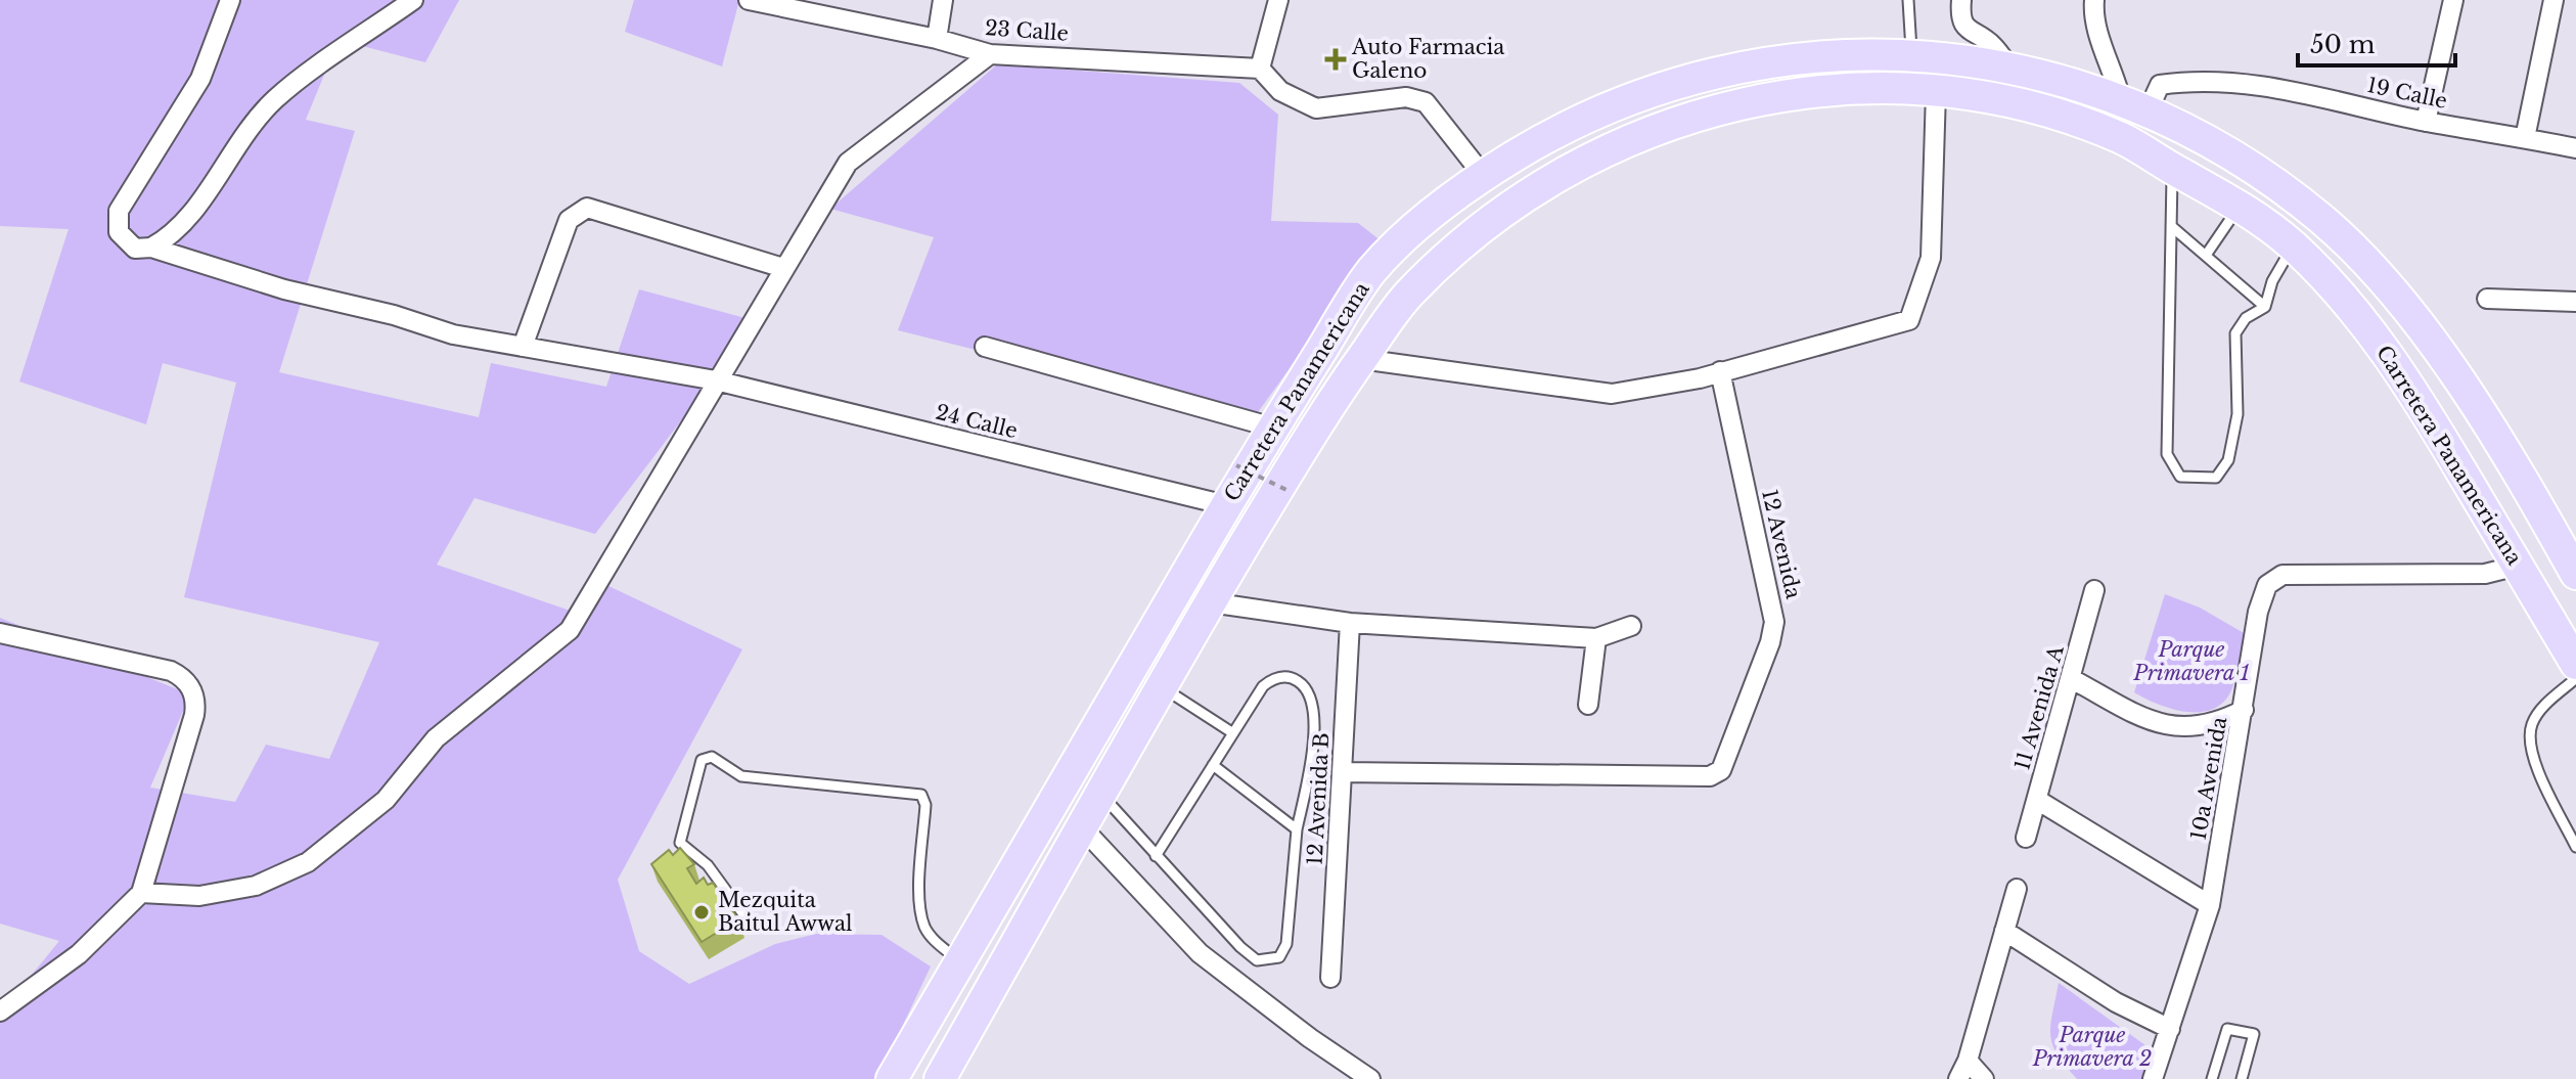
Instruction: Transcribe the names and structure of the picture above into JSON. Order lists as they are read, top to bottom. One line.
{"streets":{"highway":["Carretera Panamericana"],"street":["23 Calle","19 Calle","24 Calle","12 Avenida","11 Avenida A","10a Avenida","12 Avenida B"]},"crossings":[["19 Calle","Carretera Panamericana"],["Carretera Panamericana","24 Calle"],["Carretera Panamericana","10a Avenida"],["12 Avenida","12 Avenida B"]],"parks":["Parque Primavera 1","Parque Primavera 2"],"places":{"health":["Auto Farmacia Galeno"],"other":["Mezquita Baitul Awwal"]},"scale_bar":"50 m"}
